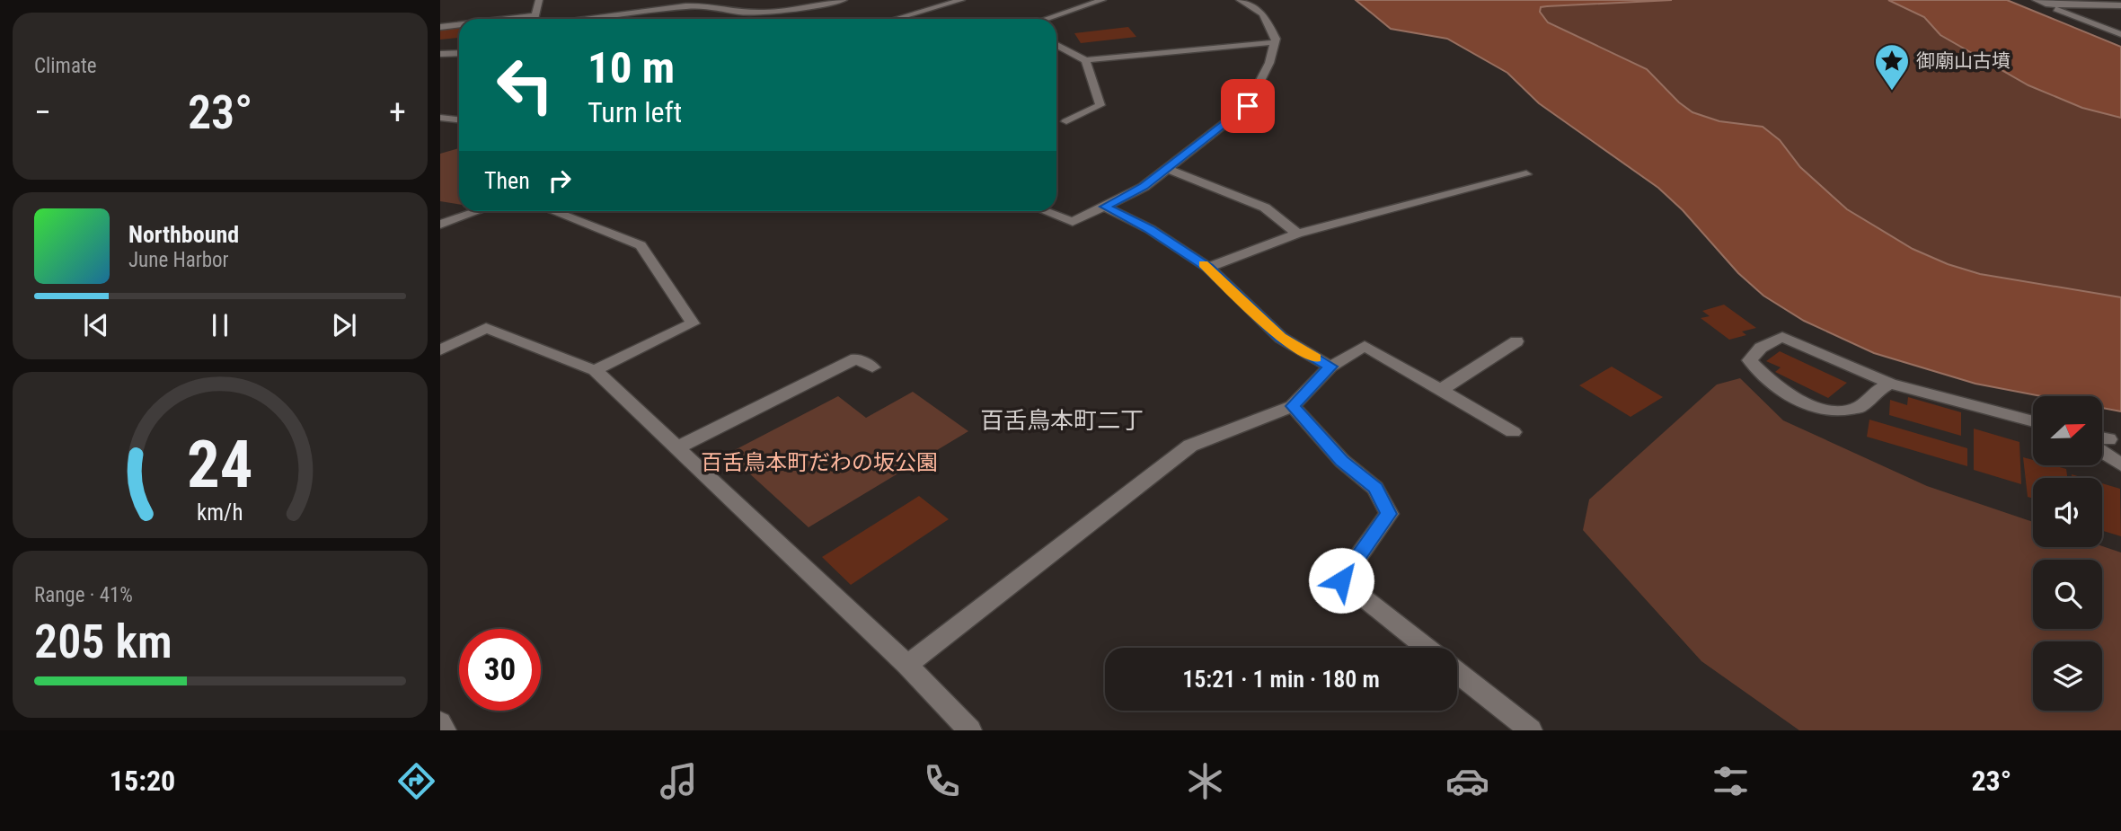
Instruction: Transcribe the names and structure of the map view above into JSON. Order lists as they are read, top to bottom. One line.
{"districts":["百舌鳥本町二丁"],"parks":["百舌鳥本町だわの坂公園"],"places":{"place":["御廟山古墳"]},"north":"right","page":{"tile":["Climate",["Range · 41%","205 km"]],"turn":["10 m","Turn left"],"heat":["−","23°","+"],"then":"Then","song":["Northbound","June Harbor"],"limit":"30","trip":"15:21 · 1 min · 180 m","tabs":["15:20","23°"],"gauge":["24","km/h"]}}
